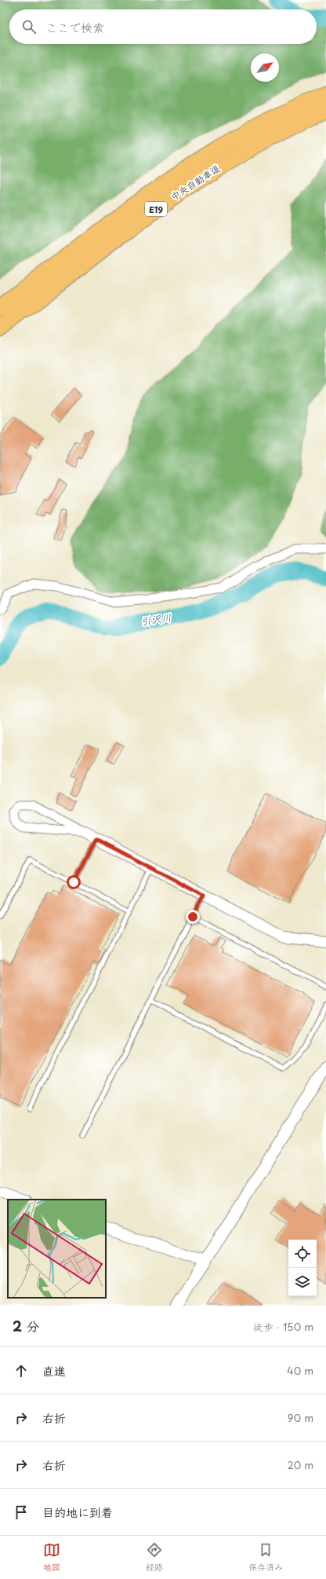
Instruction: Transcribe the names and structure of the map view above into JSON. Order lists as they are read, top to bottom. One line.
{"streets":{"highway":["中央自動車道","E19"]},"water":["引沢川"],"north":"top right","page":{"search":"ここで検索","heading":["2 分","徒歩 · 150 m"],"list":[["直進","40 m"],["右折","90 m"],["右折","20 m"],"目的地に到着"],"nav":["地図","経路","保存済み"]}}
